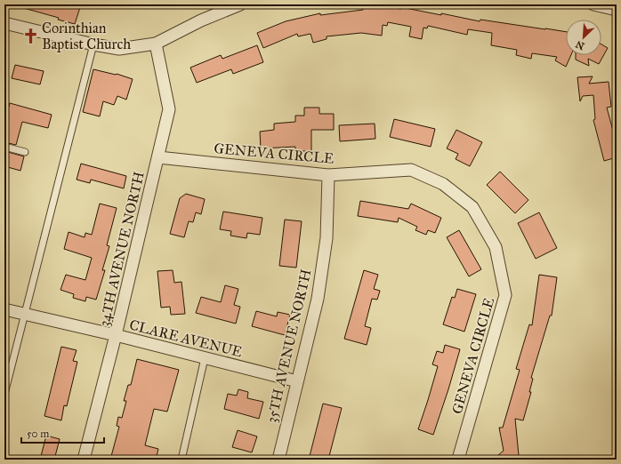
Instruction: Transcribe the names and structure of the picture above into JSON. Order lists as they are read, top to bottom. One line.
{"streets":{"street":["GENEVA CIRCLE","34TH AVENUE NORTH","CLARE AVENUE","35TH AVENUE NORTH"]},"crossings":[["GENEVA CIRCLE","34TH AVENUE NORTH"],["GENEVA CIRCLE","35TH AVENUE NORTH"],["34TH AVENUE NORTH","CLARE AVENUE"],["CLARE AVENUE","35TH AVENUE NORTH"]],"places":{"church":["Corinthian Baptist Church"]},"scale_bar":"50 m","north":"bottom left"}
